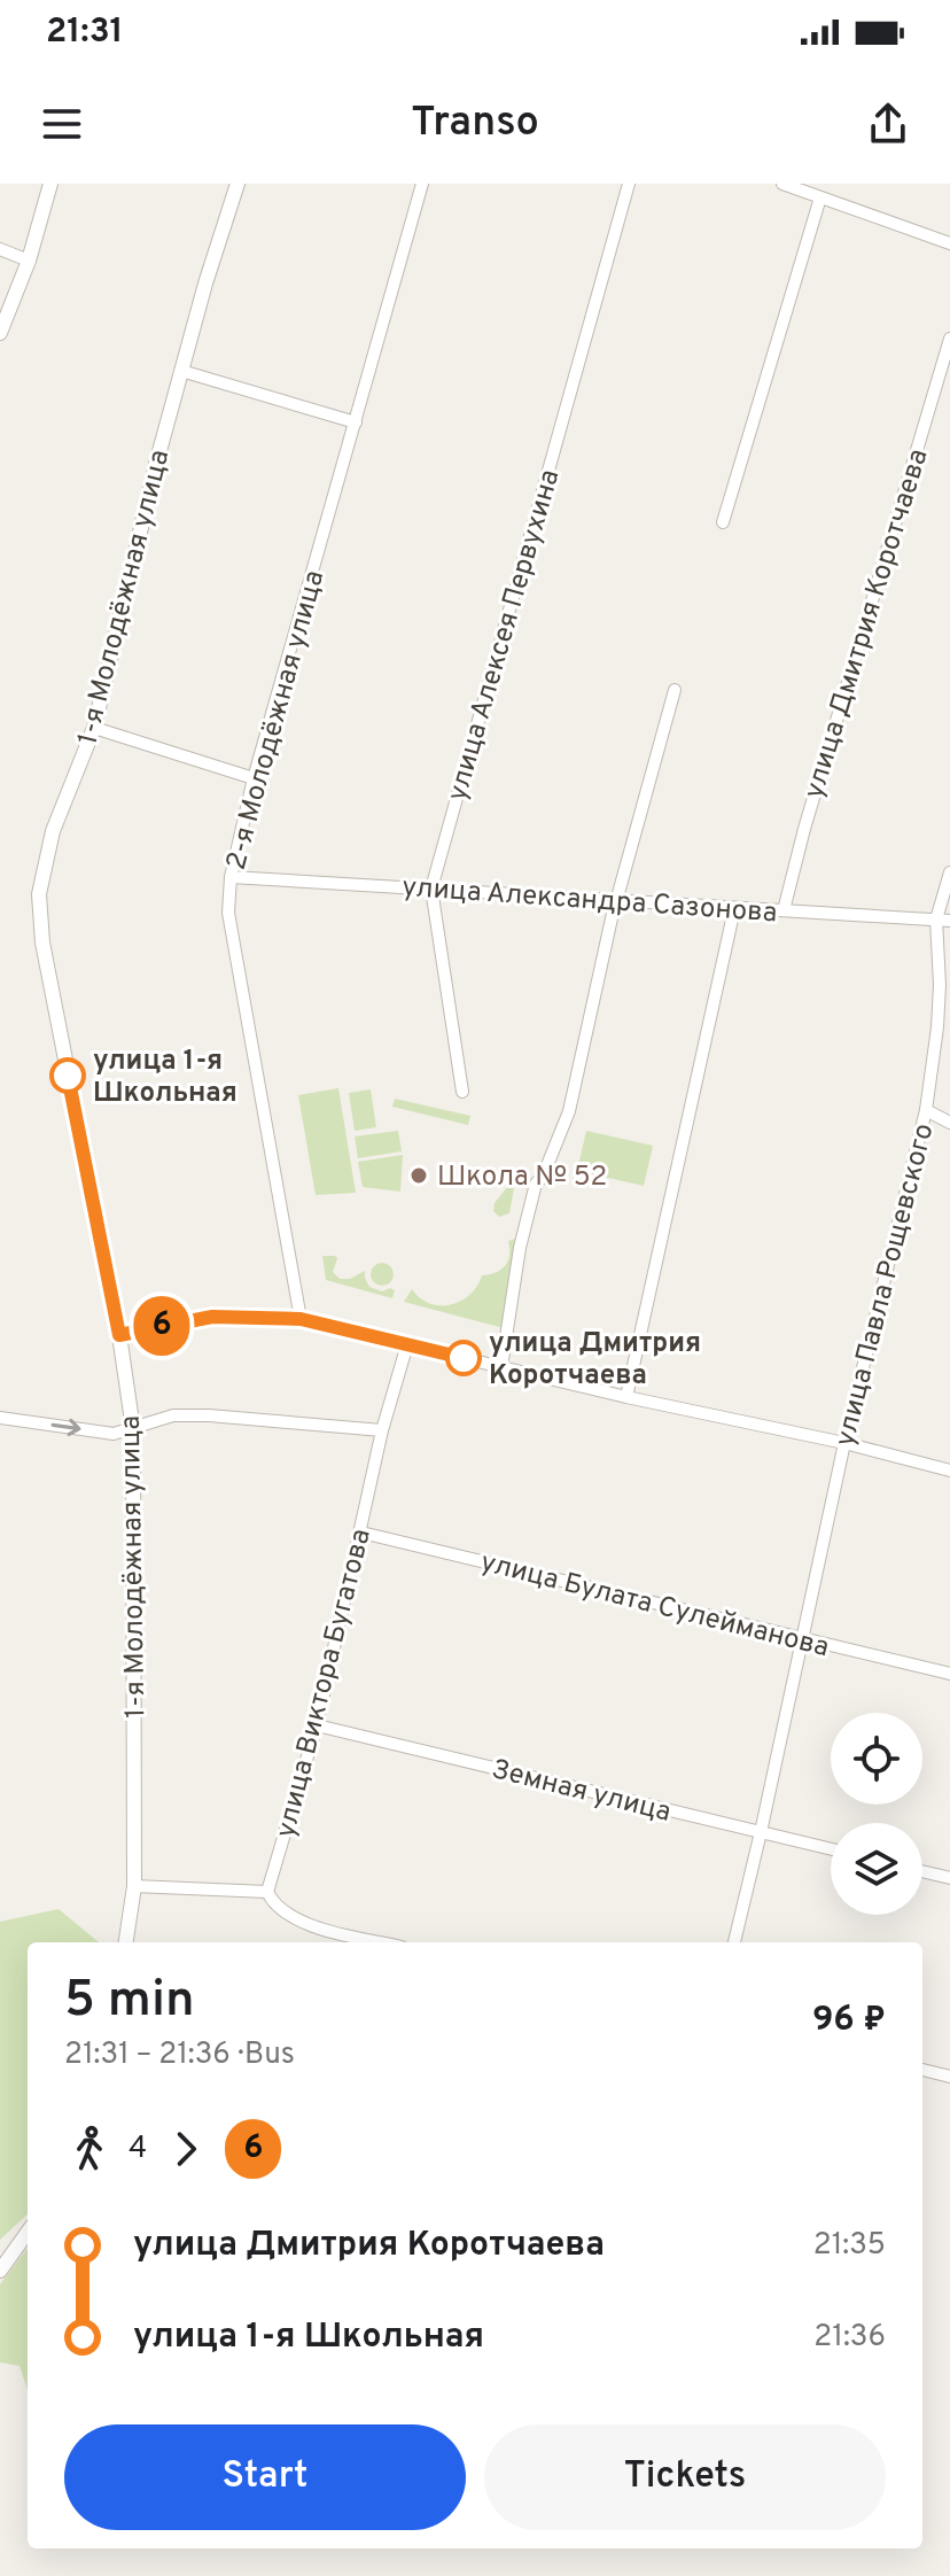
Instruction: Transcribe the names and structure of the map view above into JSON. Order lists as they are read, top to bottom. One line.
{"streets":{"street":["1-я Молодёжная улица","улица Дмитрия Коротчаева","улица Алексея Первухина","2-я Молодёжная улица","улица Александра Сазонова","улица Павла Рощевского","улица Булата Сулейманова","улица Виктора Бугатова","Земная улица"]},"crossings":[["улица Дмитрия Коротчаева","улица Александра Сазонова"],["улица Алексея Первухина","улица Александра Сазонова"],["2-я Молодёжная улица","улица Александра Сазонова"],["улица Александра Сазонова","улица Павла Рощевского"],["улица Павла Рощевского","улица Булата Сулейманова"],["улица Павла Рощевского","Земная улица"],["улица Булата Сулейманова","улица Виктора Бугатова"],["улица Виктора Бугатова","Земная улица"]],"places":["улица 1-я Школьная","Школа № 52","улица Дмитрия Коротчаева"],"lines":["bus line 6"],"page":{"status":"21:31","header":"Transo","on_map":"6","heading":["5 min","21:31 – 21:36 · Bus","96 ₽"],"legs":["4","6"],"list":[{"name":"улица Дмитрия Коротчаева","value":"21:35"},{"name":"улица 1-я Школьная","value":"21:36"}],"buttons":["Start","Tickets"]}}
